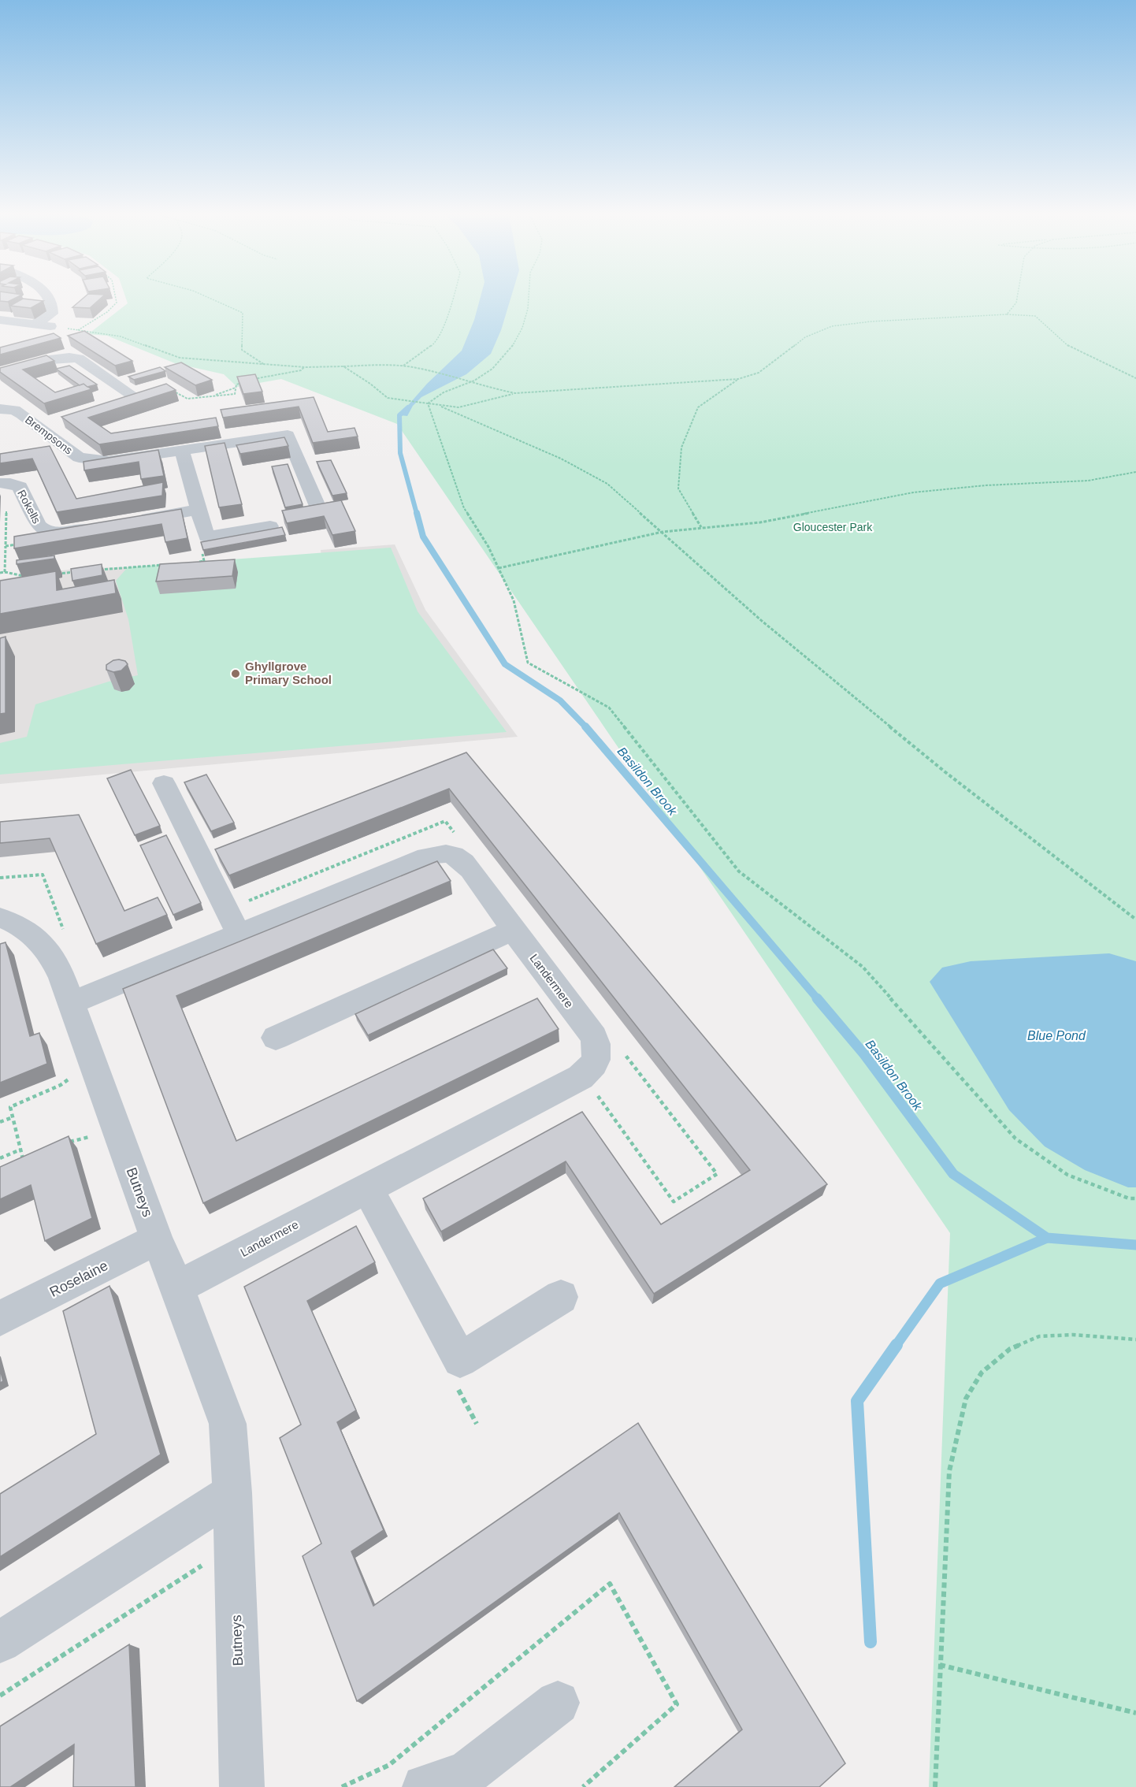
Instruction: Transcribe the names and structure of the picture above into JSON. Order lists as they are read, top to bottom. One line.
{"streets":{"street":["Brempsons","Rokells","Landermere","Butneys","Roselaine"]},"crossings":[["Landermere","Butneys"],["Butneys","Roselaine"]],"water":["Basildon Brook","Blue Pond"],"parks":["Gloucester Park"],"places":["Ghyllgrove Primary School"]}
